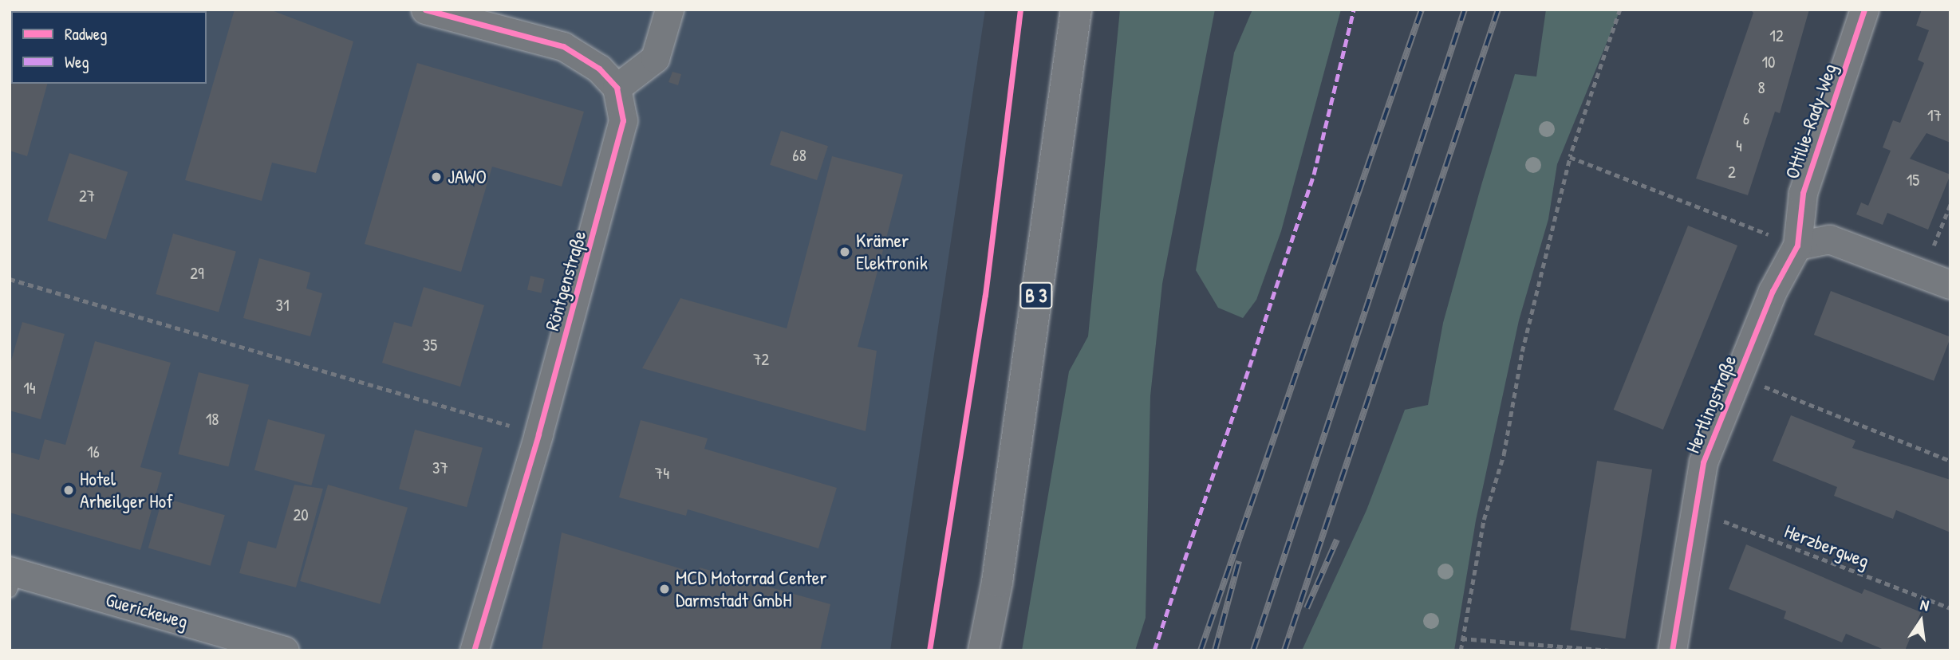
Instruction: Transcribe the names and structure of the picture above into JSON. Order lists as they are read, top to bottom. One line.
{"streets":{"main road":["B 3"],"street":["Ottilie-Rady-Weg","Röntgenstraße","Hertlingstraße","Guerickeweg"],"path":["Herzbergweg"]},"crossings":[["Ottilie-Rady-Weg","Hertlingstraße"],["Hertlingstraße","Herzbergweg"]],"places":["JAWO","Krämer Elektronik","Hotel Arheilger Hof","MCD Motorrad Center Darmstadt GmbH"],"house_numbers":["12","10","8","17","6","4","68","2","15","27","29","31","35","72","14","18","16","37","74","20"],"legend":["Radweg","Weg"],"north":"top"}
